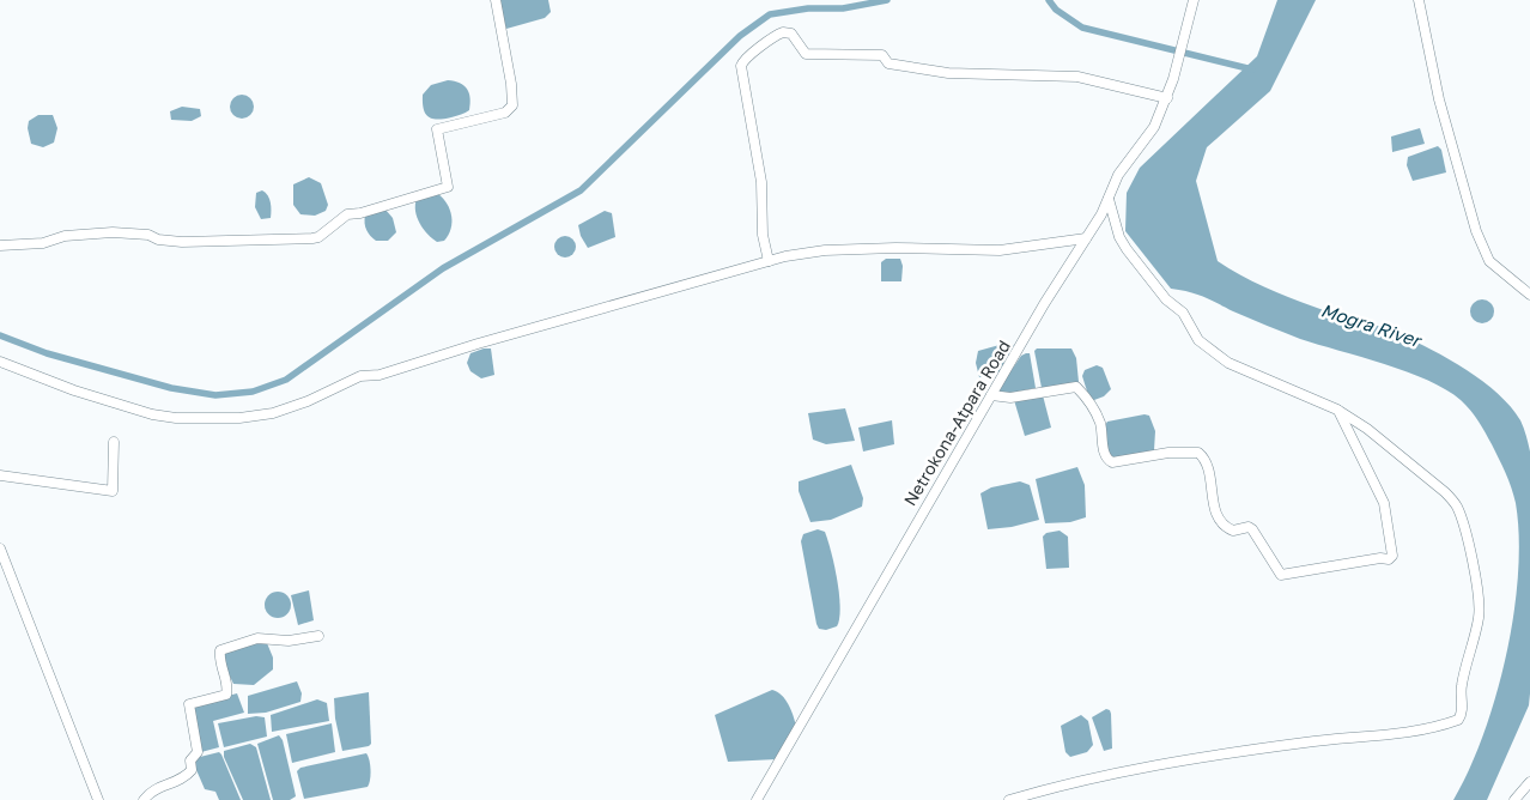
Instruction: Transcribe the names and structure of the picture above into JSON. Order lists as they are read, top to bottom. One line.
{"streets":{"street":["Netrokona-Atpara Road"]},"water":["Mogra River"]}
